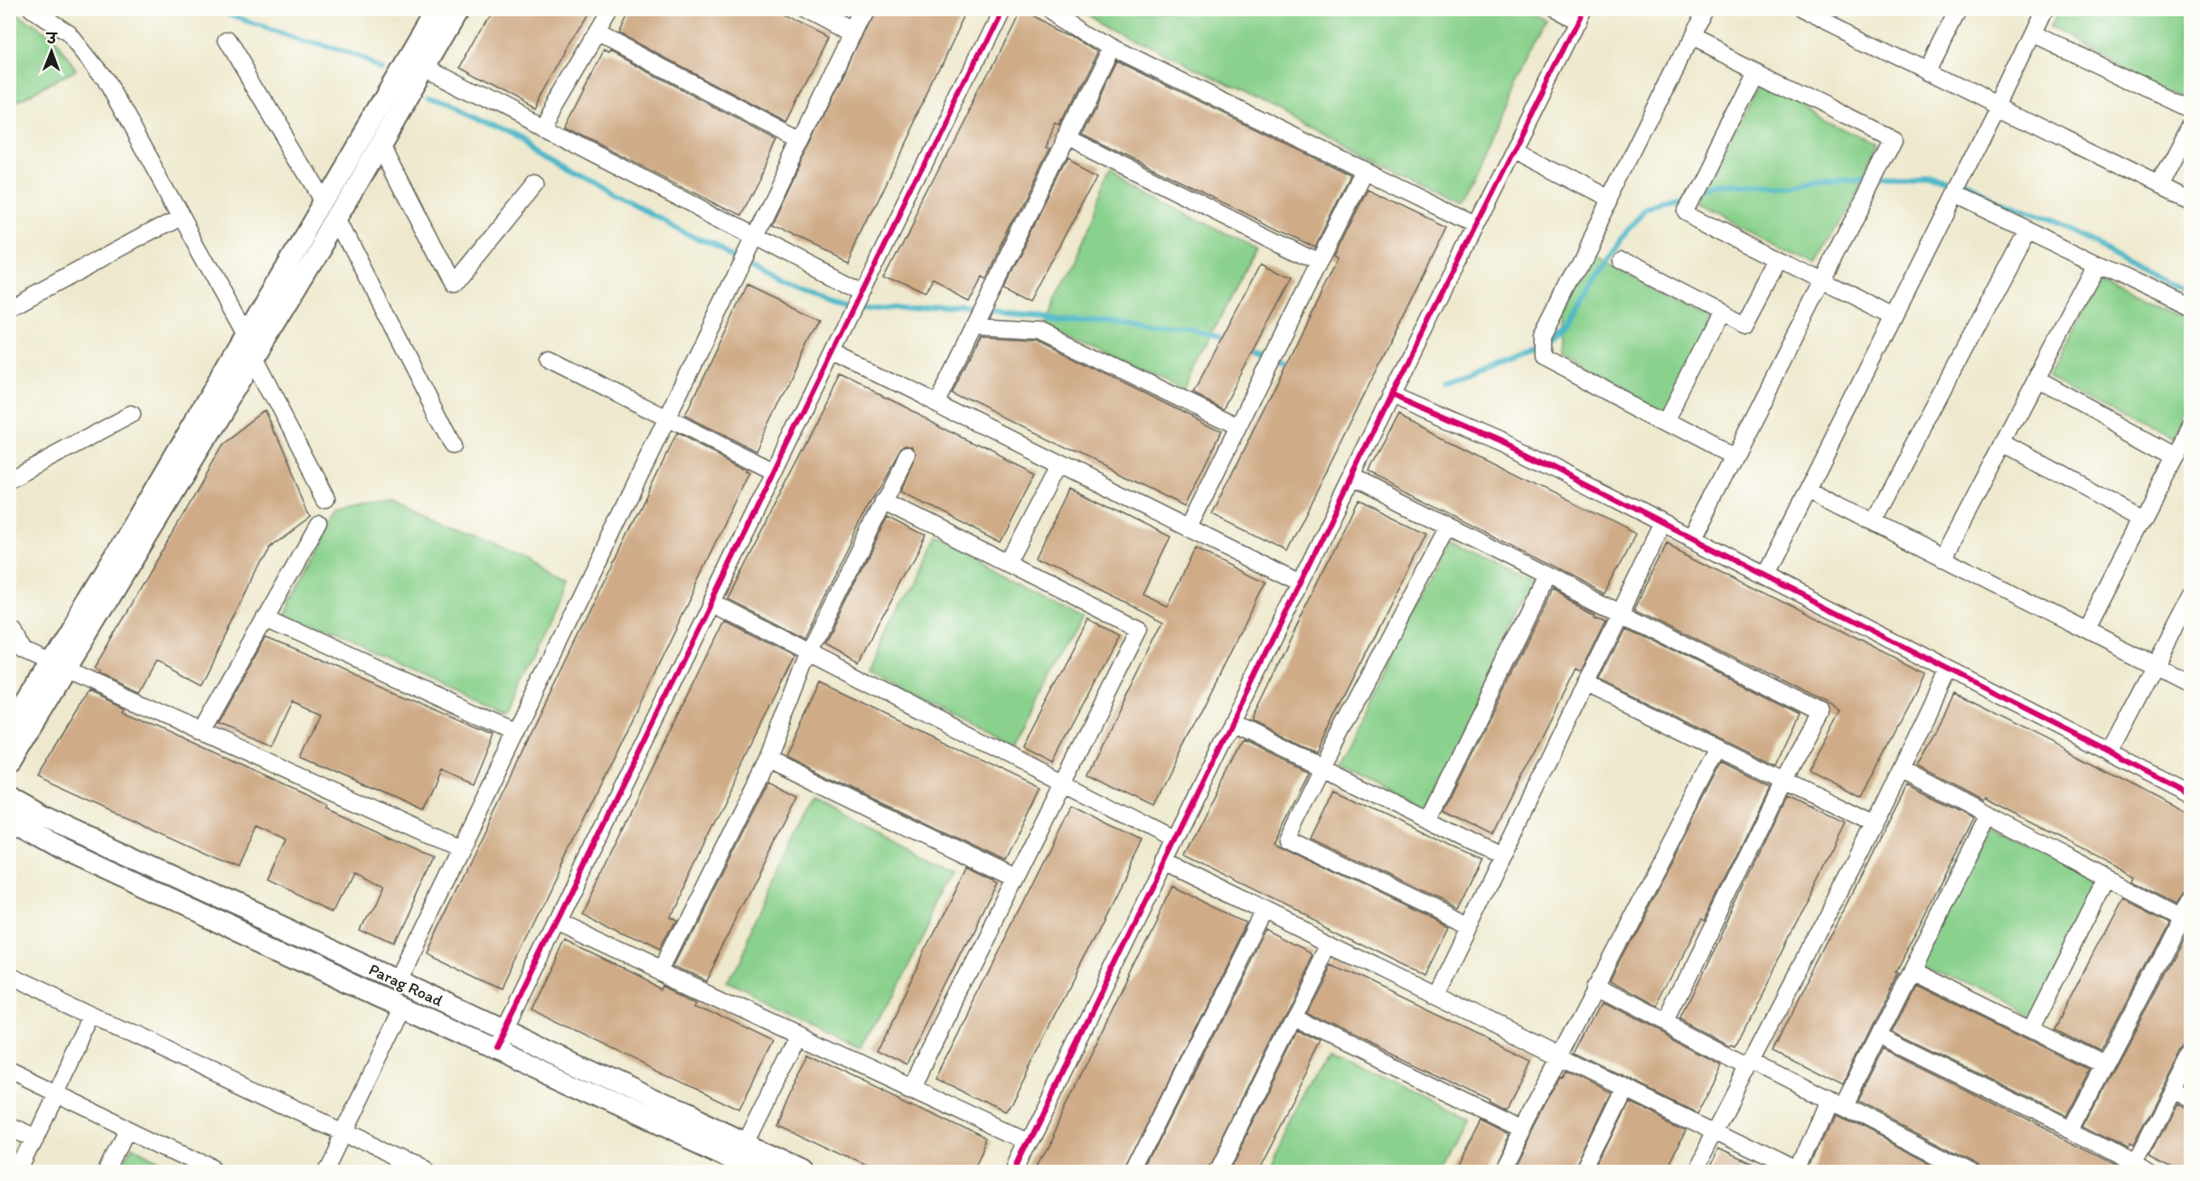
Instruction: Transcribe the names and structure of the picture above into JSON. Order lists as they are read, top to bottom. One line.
{"streets":{"street":["Parag Road"]},"north":"top"}
